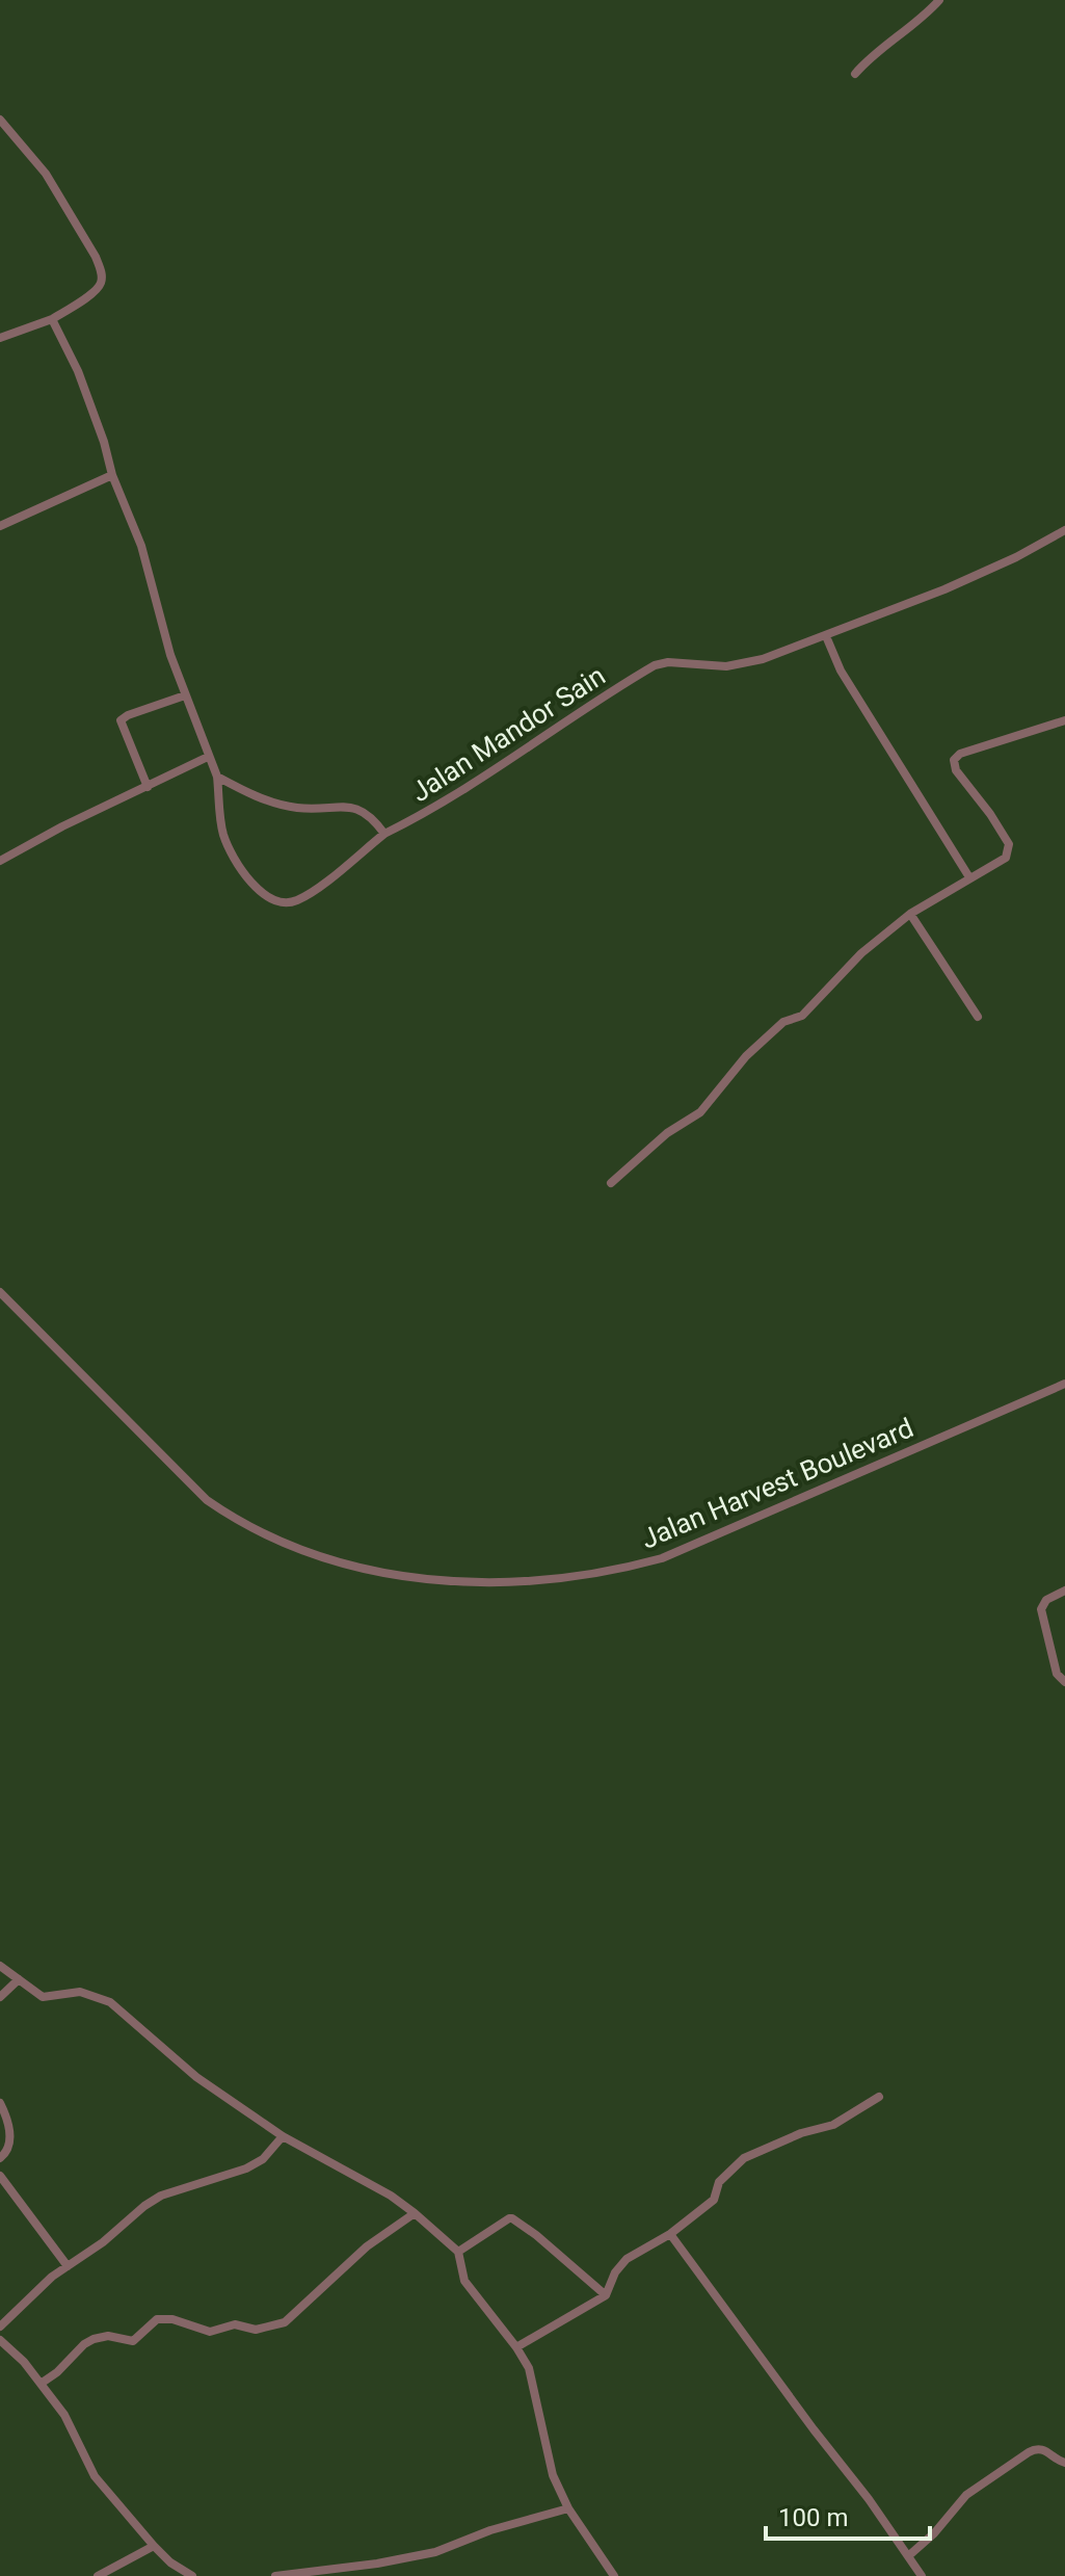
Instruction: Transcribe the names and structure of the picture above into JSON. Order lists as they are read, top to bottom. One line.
{"streets":{"street":["Jalan Mandor Sain","Jalan Harvest Boulevard"]},"scale_bar":"100 m"}
